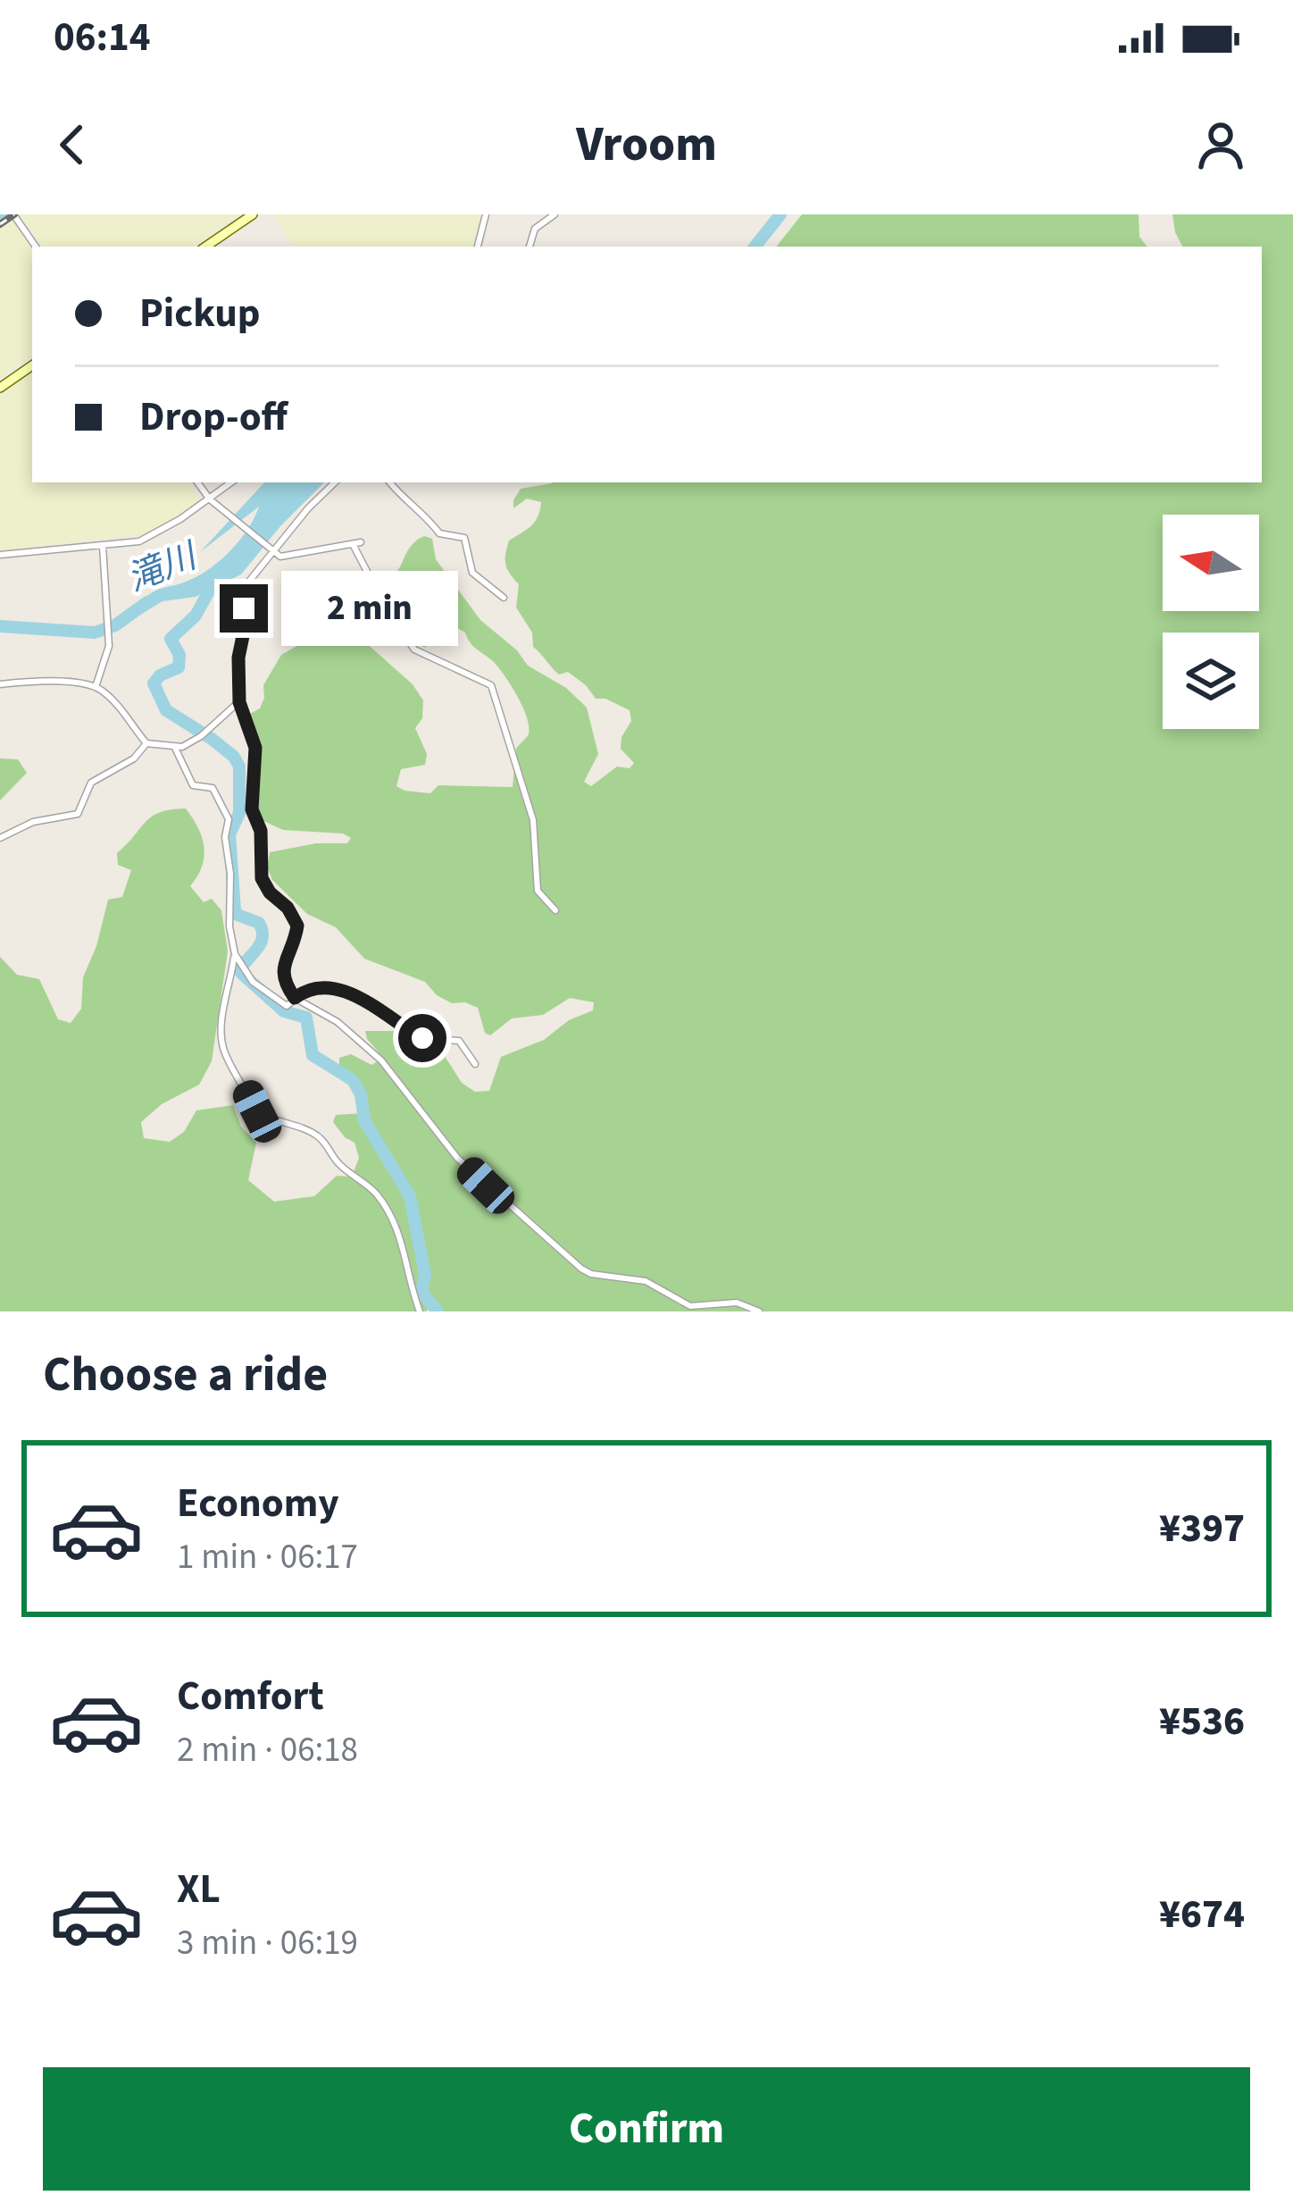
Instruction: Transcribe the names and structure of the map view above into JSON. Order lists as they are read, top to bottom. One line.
{"water":["滝川"],"north":"left","page":{"status":"06:14","header":"Vroom","banner":["Pickup","Drop-off"],"bubble":"2 min","heading":"Choose a ride","list":[{"name":"Economy","note":"1 min · 06:17","value":"¥397"},{"name":"Comfort","note":"2 min · 06:18","value":"¥536"},{"name":"XL","note":"3 min · 06:19","value":"¥674"}],"buttons":"Confirm"}}
